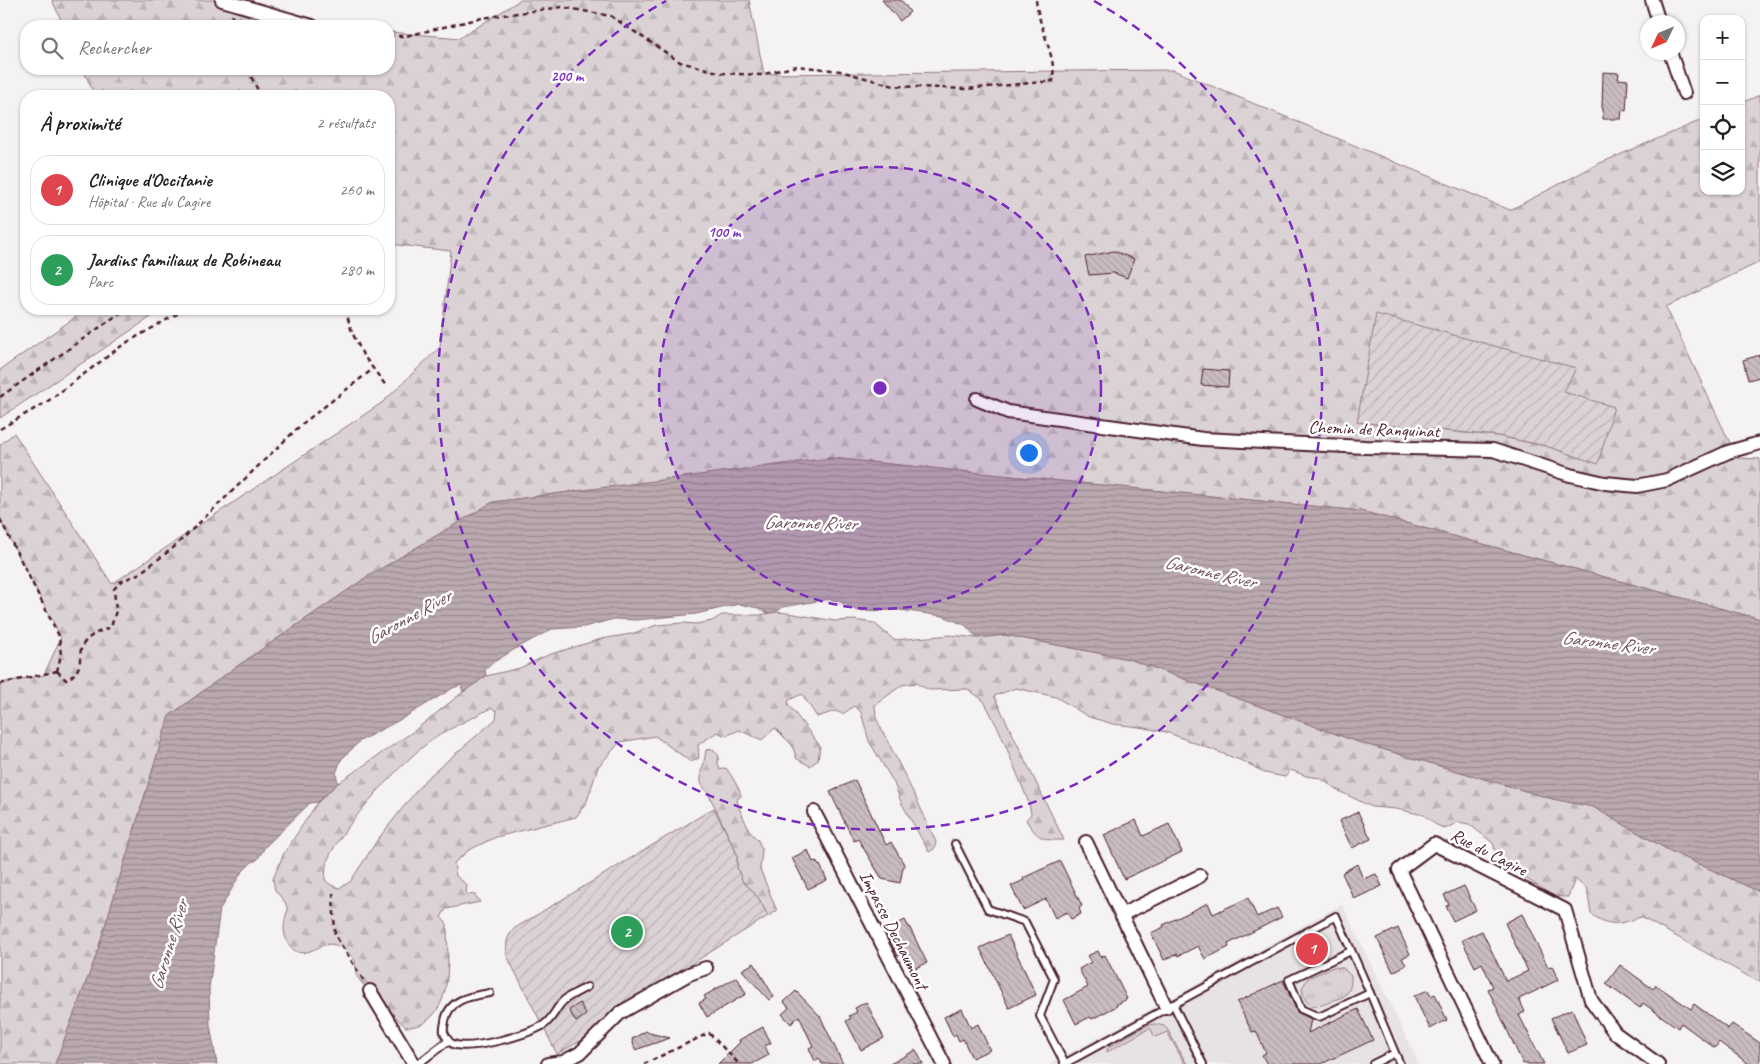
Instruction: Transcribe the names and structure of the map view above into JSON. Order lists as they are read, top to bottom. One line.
{"streets":{"street":["Chemin de Ranquinat","Rue du Cagire","Impasse Dechaumont"]},"water":["Garonne River"],"north":"bottom left","page":{"map_buttons":["+","−"],"search":"Rechercher","heading":["À proximité","2 résultats"],"list":[{"mark":"1","name":"Clinique d'Occitanie","note":"Hôpital · Rue du Cagire","value":"260 m"},{"mark":"2","name":"Jardins familiaux de Robineau","note":"Parc","value":"280 m"}],"pins":["2","1"]},"rings":["200 m","100 m"]}
